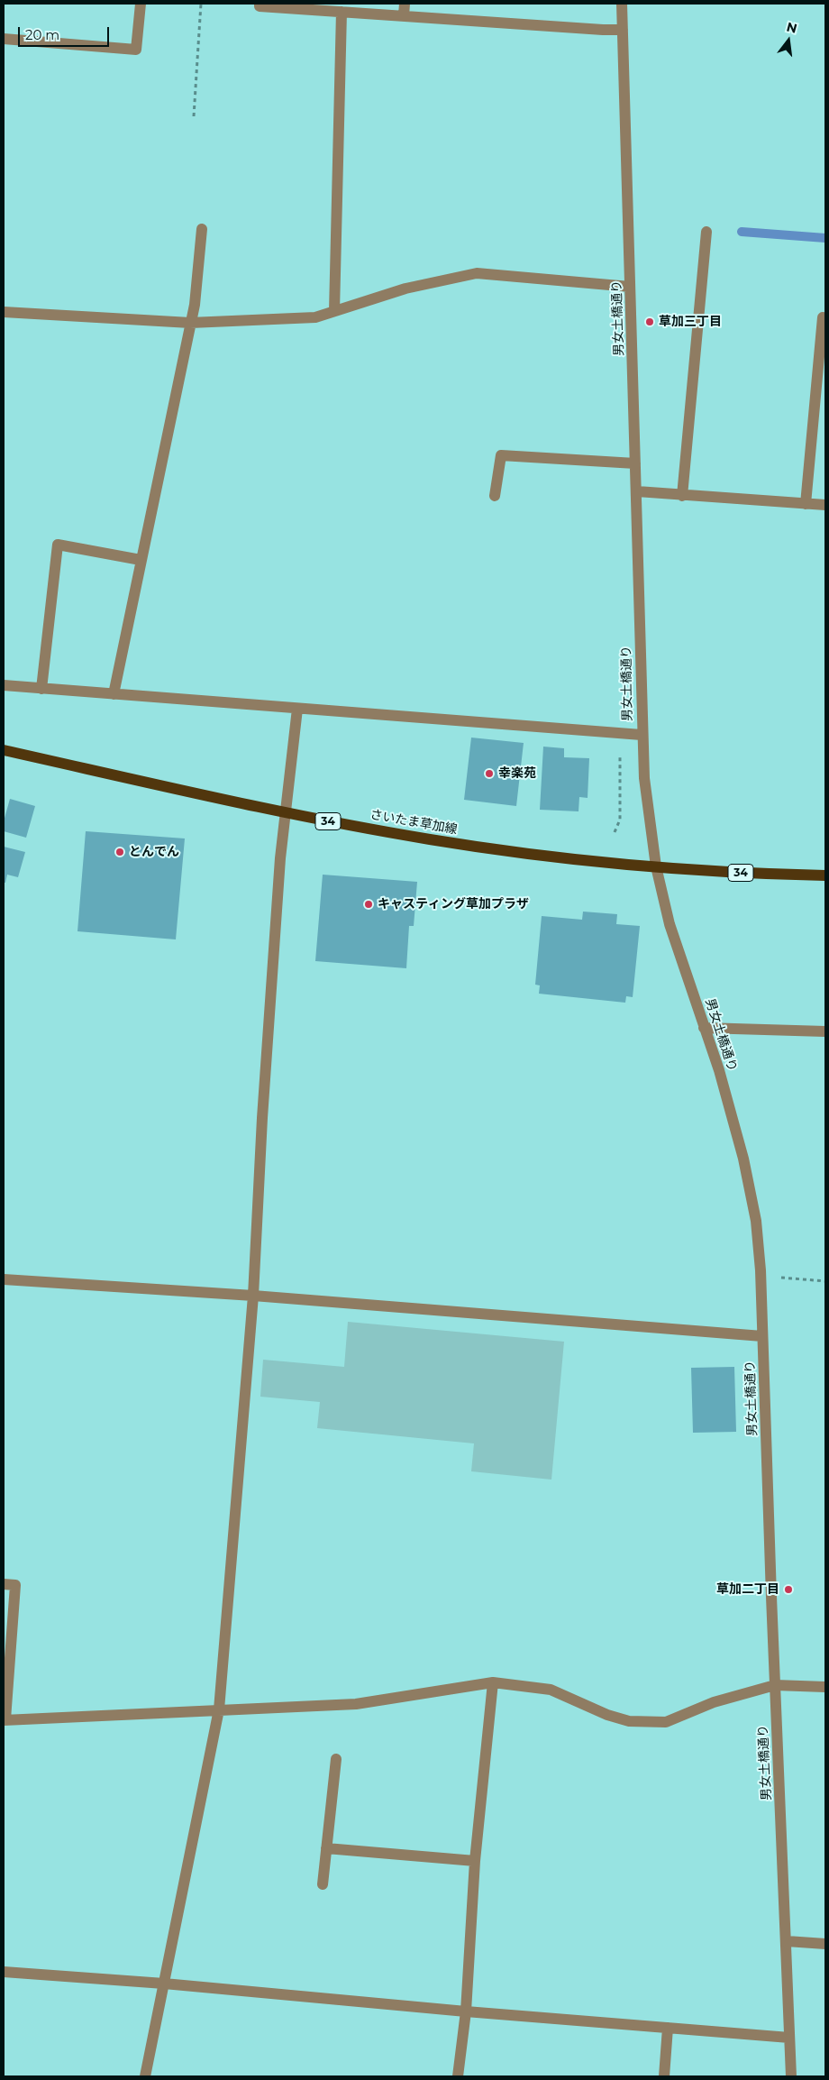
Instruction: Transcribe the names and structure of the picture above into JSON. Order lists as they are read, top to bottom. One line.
{"streets":{"main road":["34","さいたま草加線"],"street":["男女土橋通り"]},"crossings":[["男女土橋通り","さいたま草加線"]],"places":["草加三丁目","幸楽苑","とんでん","キャスティング草加プラザ","草加二丁目"],"scale_bar":"20 m","north":"top"}
